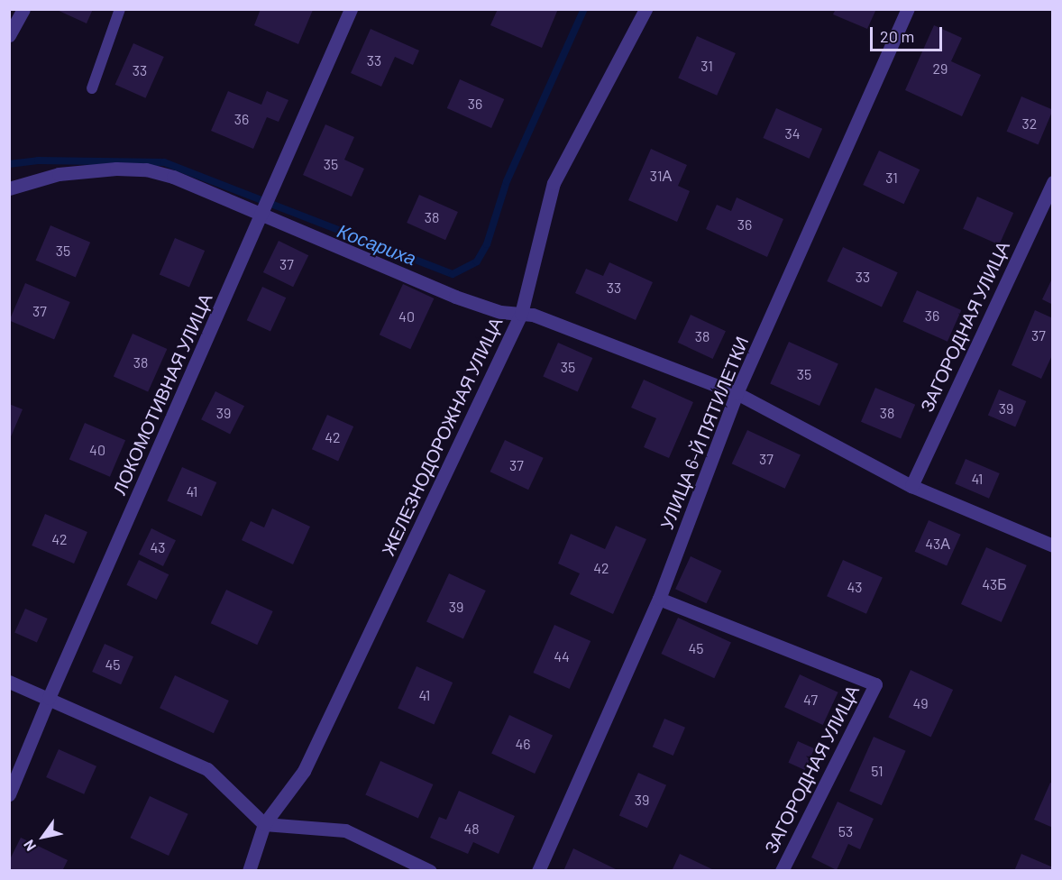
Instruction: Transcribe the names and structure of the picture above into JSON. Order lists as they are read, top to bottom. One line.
{"streets":{"street":["ЗАГОРОДНАЯ УЛИЦА","ЛОКОМОТИВНАЯ УЛИЦА","УЛИЦА 6-Й ПЯТИЛЕТКИ","ЖЕЛЕЗНОДОРОЖНАЯ УЛИЦА"]},"crossings":[["ЗАГОРОДНАЯ УЛИЦА","УЛИЦА 6-Й ПЯТИЛЕТКИ"]],"water":["Косариха"],"house_numbers":["33","31","29","33","36","36","32","34","35","31А","31","38","36","35","37","33","33","37","36","40","37","38","38","35","35","39","39","38","42","40","37","37","41","41","42","43А","43","42","43Б","43","39","45","44","45","41","47","49","46","51","39","48","53"],"scale_bar":"20 m","north":"bottom left"}
